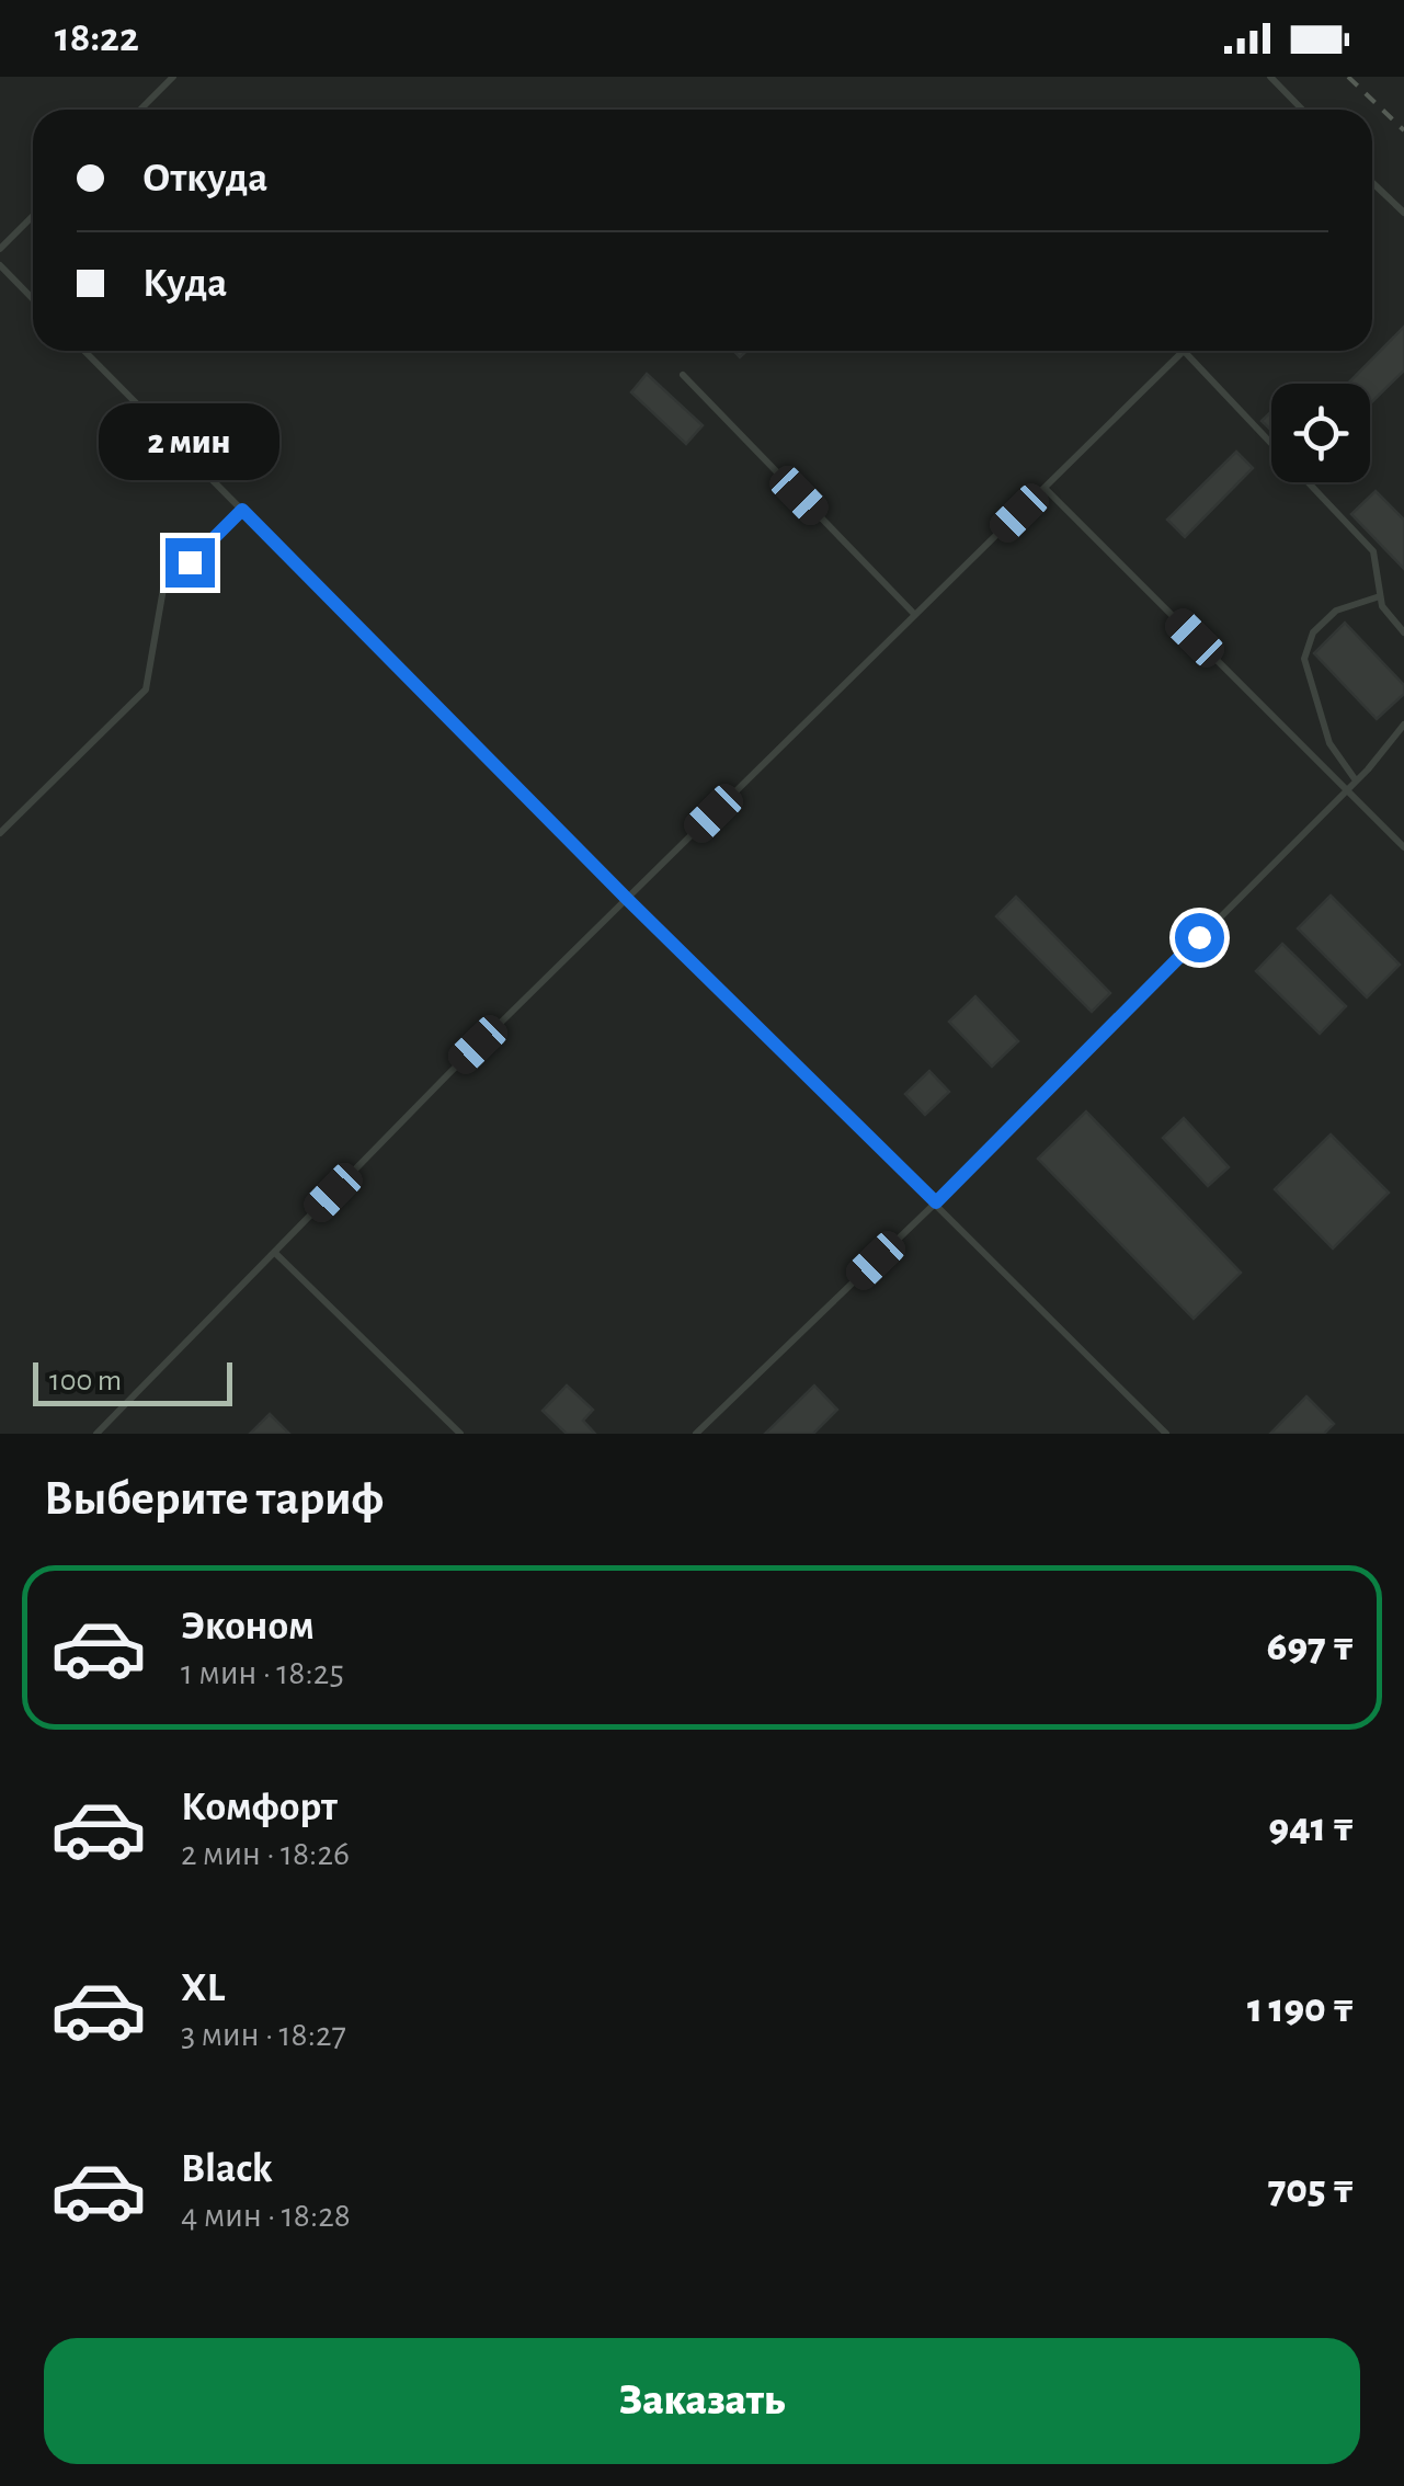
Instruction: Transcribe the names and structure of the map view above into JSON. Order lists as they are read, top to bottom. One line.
{"scale_bar":"100 m","page":{"status":"18:22","banner":["Откуда","Куда"],"bubble":"2 мин","scale":"100 m","heading":"Выберите тариф","list":[{"name":"Эконом","note":"1 мин · 18:25","value":"697 ₸"},{"name":"Комфорт","note":"2 мин · 18:26","value":"941 ₸"},{"name":"XL","note":"3 мин · 18:27","value":"1 190 ₸"},{"name":"Black","note":"4 мин · 18:28","value":"705 ₸"}],"buttons":"Заказать"}}
